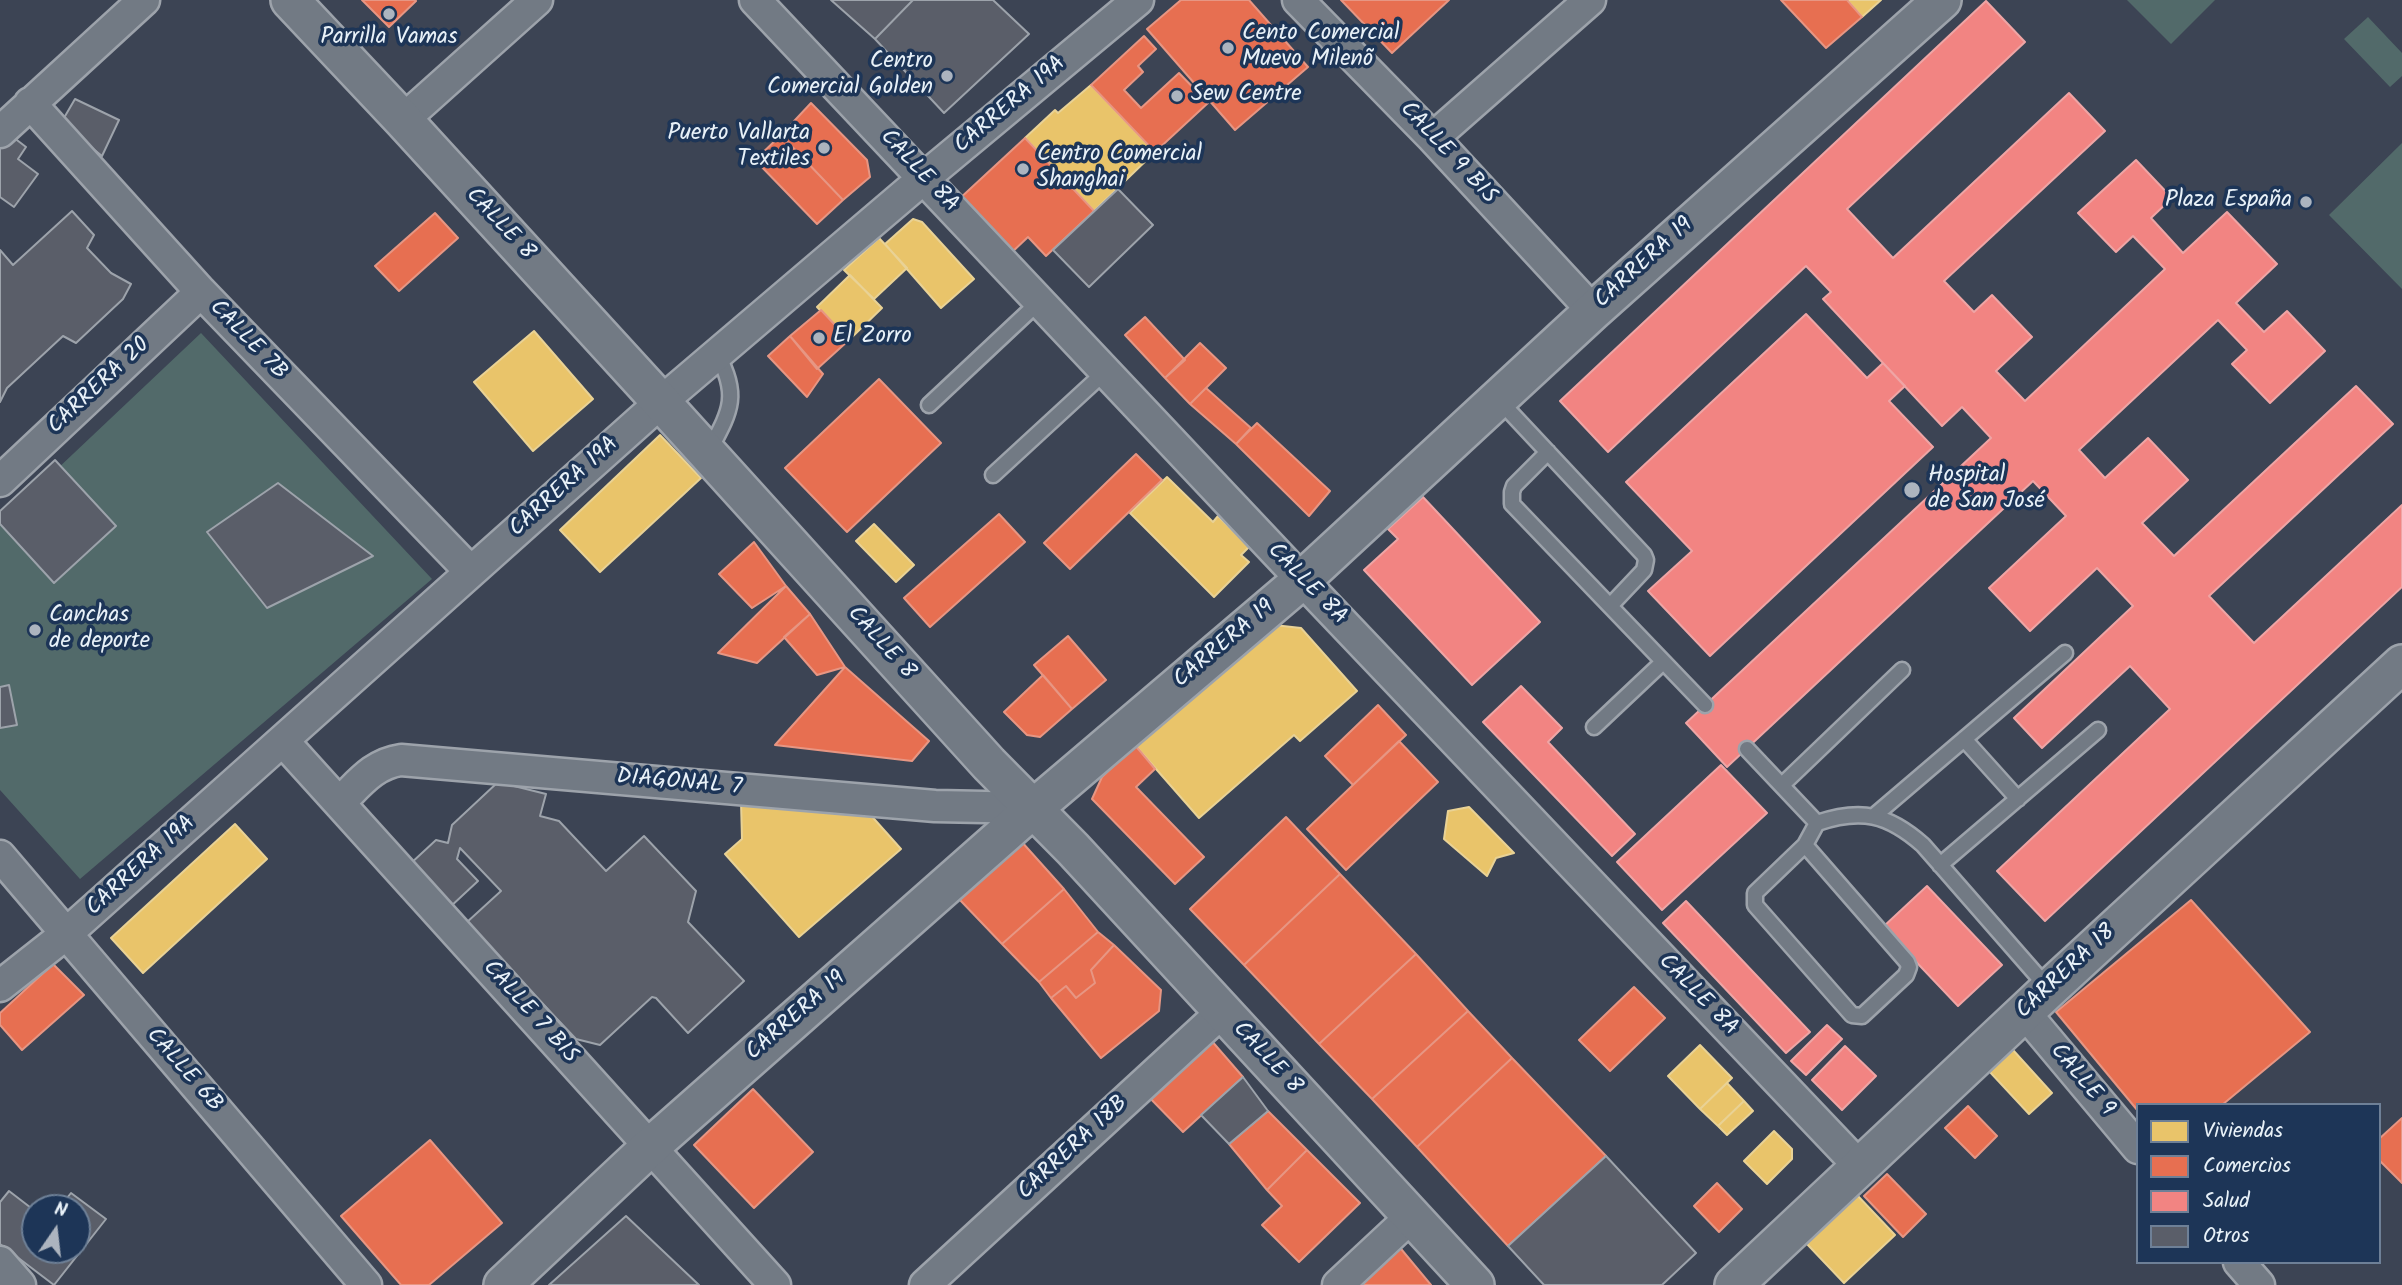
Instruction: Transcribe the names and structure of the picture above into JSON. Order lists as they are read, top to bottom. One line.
{"streets":{"street":["CARRERA 19A","CALLE 9 BIS","CALLE 8A","CALLE 8","CARRERA 19","CALLE 7B","CARRERA 20","DIAGONAL 7","CARRERA 18","CALLE 7 BIS","CALLE 6B","CALLE 9","CARRERA 18B"]},"crossings":[["CARRERA 19A","CALLE 8A"],["CARRERA 19A","CALLE 8"],["CARRERA 19A","CALLE 7B"],["CARRERA 19A","CALLE 7 BIS"],["CARRERA 19A","CALLE 6B"],["CALLE 9 BIS","CARRERA 19"],["CALLE 8A","CARRERA 19"],["CALLE 8A","CARRERA 18"],["CALLE 8","CARRERA 19"],["CALLE 8","DIAGONAL 7"],["CALLE 8","CARRERA 18B"],["CARRERA 19","DIAGONAL 7"],["CARRERA 19","CALLE 7 BIS"],["CALLE 7B","CARRERA 20"],["DIAGONAL 7","CALLE 7 BIS"],["CARRERA 18","CALLE 9"]],"places":["Parrilla Vamas","Cento Comercial Muevo Milenõ","Centro Comercial Golden","Sew Centre","Puerto Vallarta Textiles","Centro Comercial Shanghai","Plaza España","El Zorro","Hospital de San José","Canchas de deporte"],"legend":["Viviendas","Comercios","Salud","Otros"],"north":"top"}
